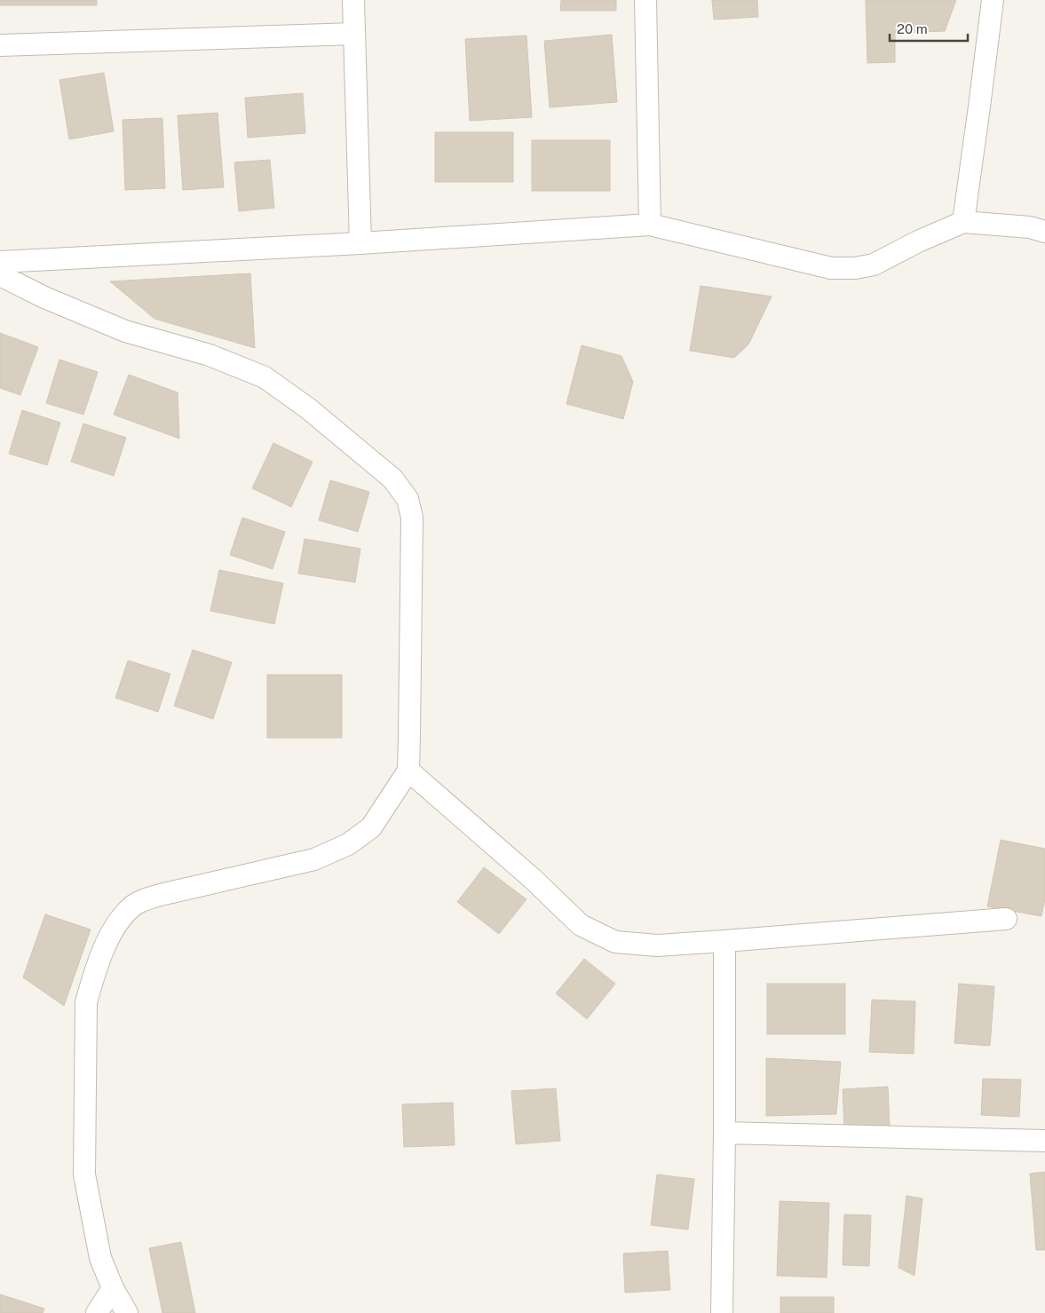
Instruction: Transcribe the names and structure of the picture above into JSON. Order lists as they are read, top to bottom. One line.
{"scale_bar":"20 m"}
